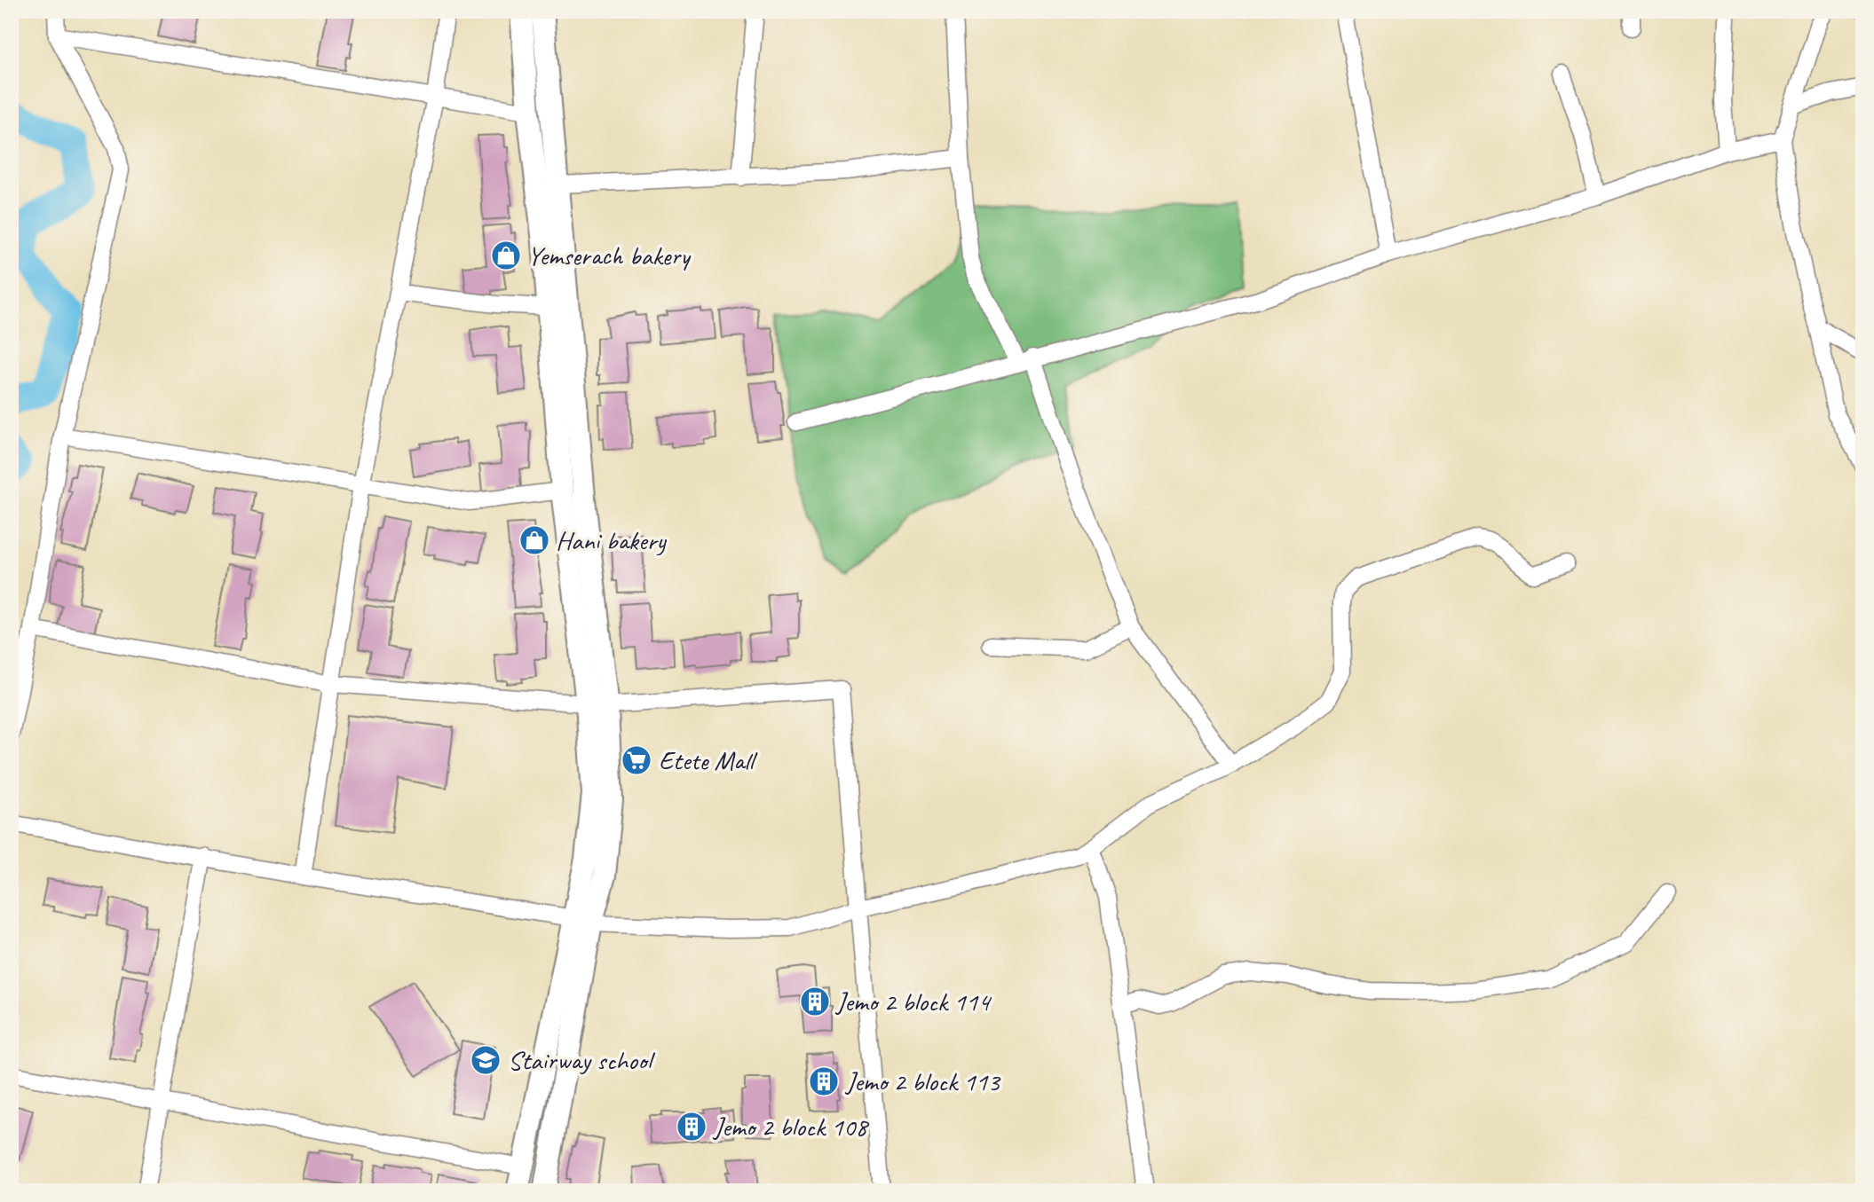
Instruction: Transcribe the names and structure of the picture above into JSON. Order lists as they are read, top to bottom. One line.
{"places":{"shop":["Yemserach bakery","Hani bakery"],"supermarket":["Etete Mall"],"building":["Jemo 2 block 114","Jemo 2 block 113","Jemo 2 block 108"],"school or university":["Stairway school"]}}
